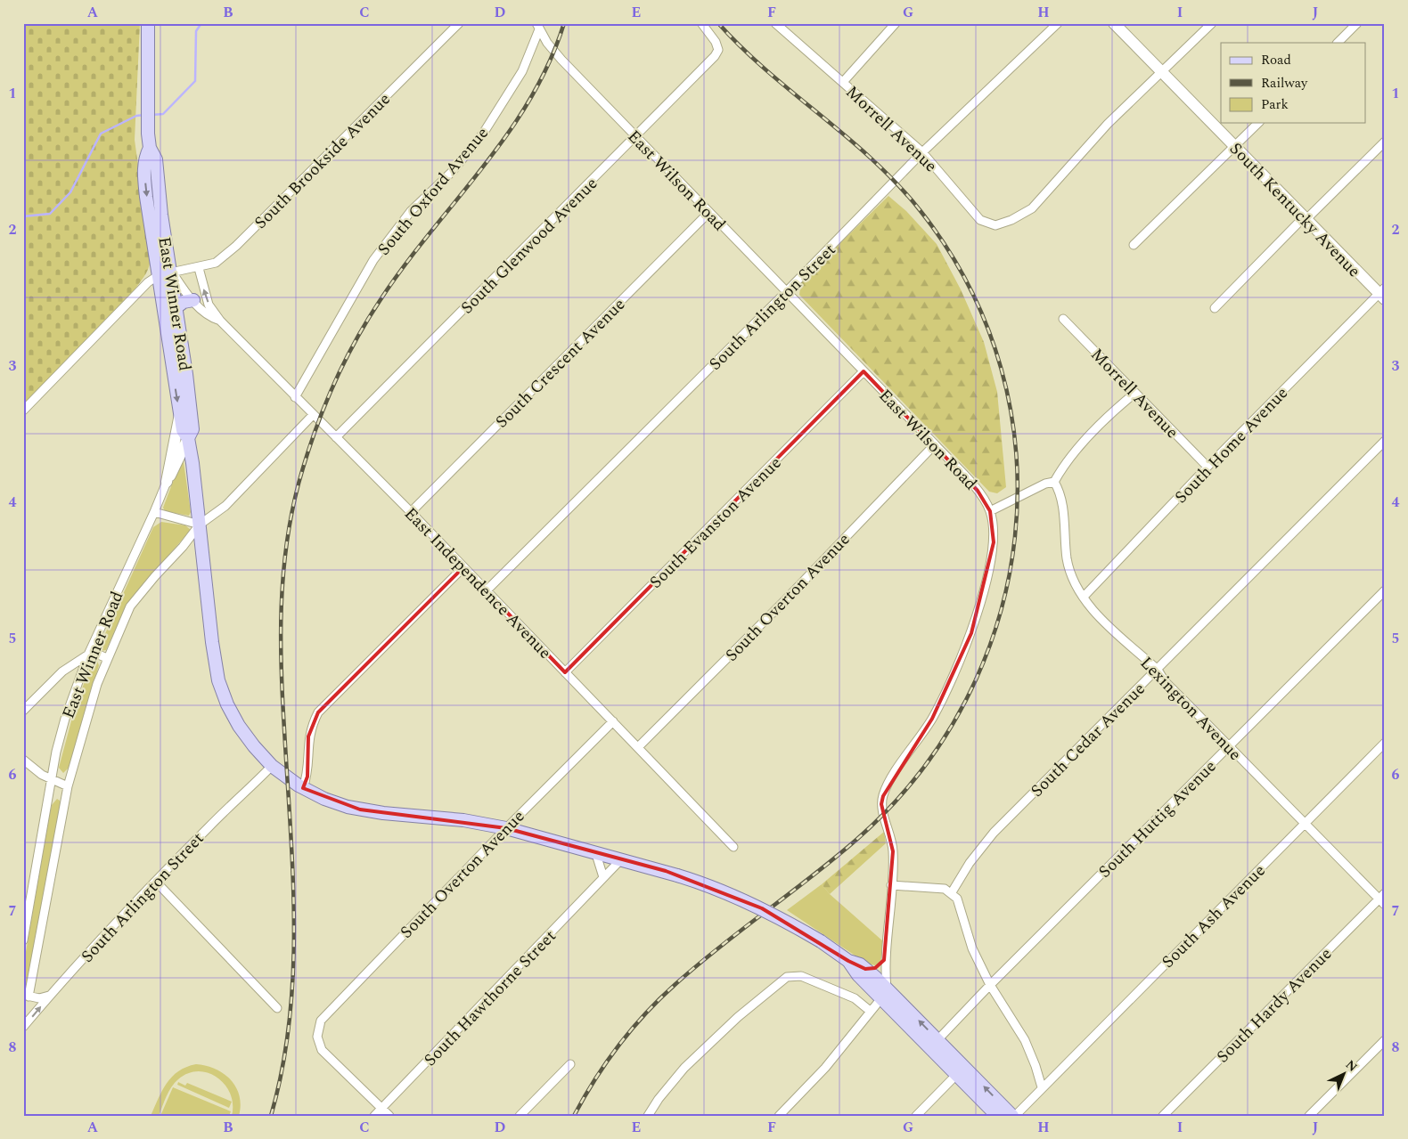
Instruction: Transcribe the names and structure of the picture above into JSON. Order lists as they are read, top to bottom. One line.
{"streets":{"main road":["East Winner Road"],"street":["Morrell Avenue","South Brookside Avenue","East Wilson Road","South Oxford Avenue","South Kentucky Avenue","South Glenwood Avenue","South Arlington Street","South Crescent Avenue","South Home Avenue","South Evanston Avenue","East Independence Avenue","South Overton Avenue","Lexington Avenue","South Cedar Avenue","South Huttig Avenue","South Ash Avenue","South Hawthorne Street","South Hardy Avenue"]},"crossings":[["Morrell Avenue","South Kentucky Avenue"],["Morrell Avenue","South Arlington Street"],["Morrell Avenue","South Home Avenue"],["South Brookside Avenue","East Winner Road"],["South Brookside Avenue","East Independence Avenue"],["East Wilson Road","South Oxford Avenue"],["East Wilson Road","South Glenwood Avenue"],["East Wilson Road","South Arlington Street"],["East Wilson Road","South Crescent Avenue"],["East Wilson Road","South Evanston Avenue"],["East Wilson Road","South Overton Avenue"],["South Oxford Avenue","East Independence Avenue"],["South Kentucky Avenue","South Home Avenue"],["South Glenwood Avenue","East Independence Avenue"],["East Winner Road","East Independence Avenue"],["South Arlington Street","East Independence Avenue"],["South Crescent Avenue","East Independence Avenue"],["South Home Avenue","Lexington Avenue"],["South Evanston Avenue","East Independence Avenue"],["East Independence Avenue","South Overton Avenue"],["South Overton Avenue","South Hawthorne Street"],["Lexington Avenue","South Cedar Avenue"],["Lexington Avenue","South Huttig Avenue"],["Lexington Avenue","South Ash Avenue"],["Lexington Avenue","South Hardy Avenue"]],"legend":["Road","Railway","Park"],"north":"top right","grid":{"columns":["A","B","C","D","E","F","G","H","I","J"],"rows":["1","2","3","4","5","6","7","8"]}}
